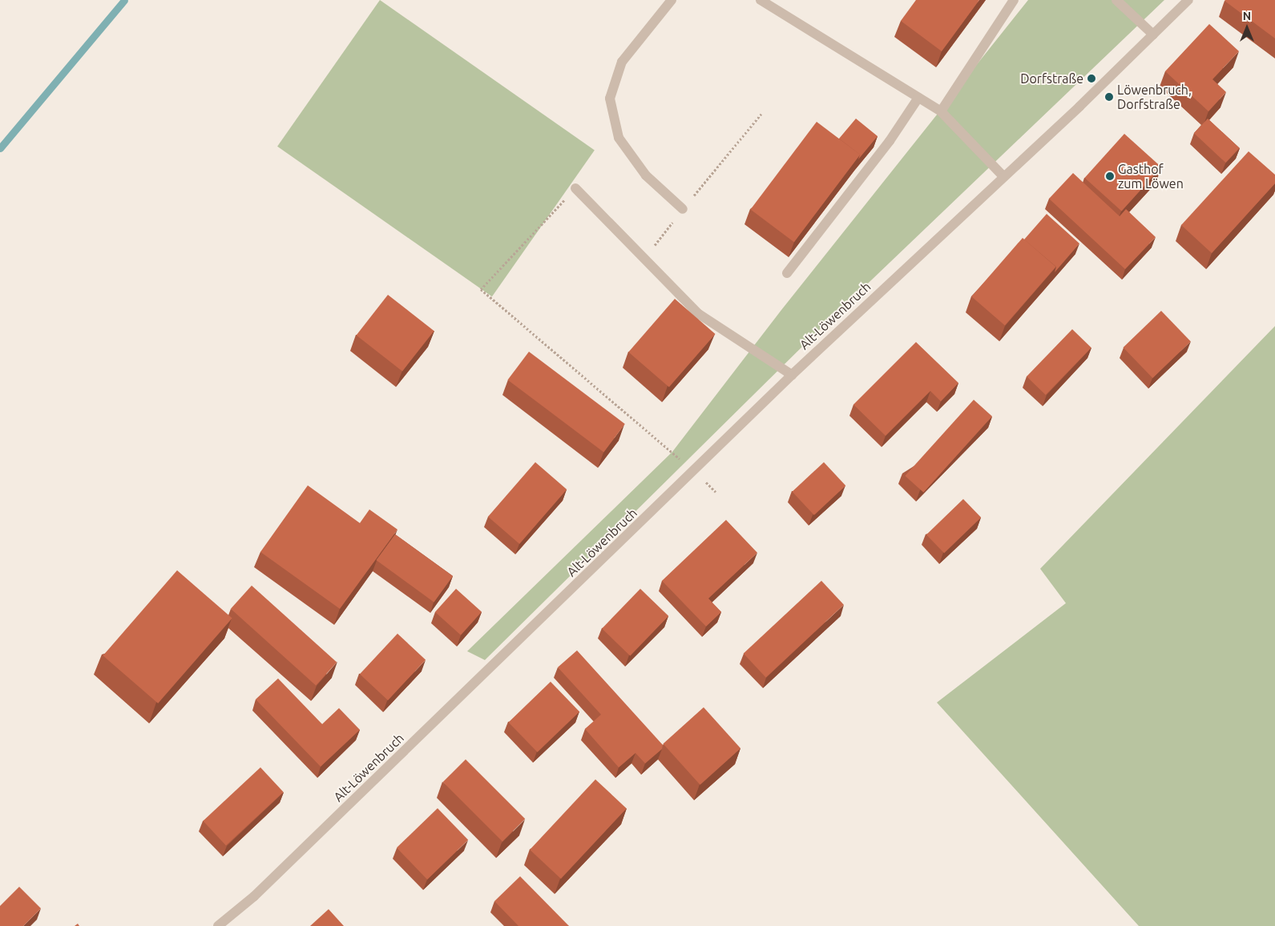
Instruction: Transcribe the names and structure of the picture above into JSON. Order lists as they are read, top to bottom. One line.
{"streets":{"street":["Alt-Löwenbruch"]},"places":["Dorfstraße","Löwenbruch, Dorfstraße","Gasthof zum Löwen"],"north":"top"}
